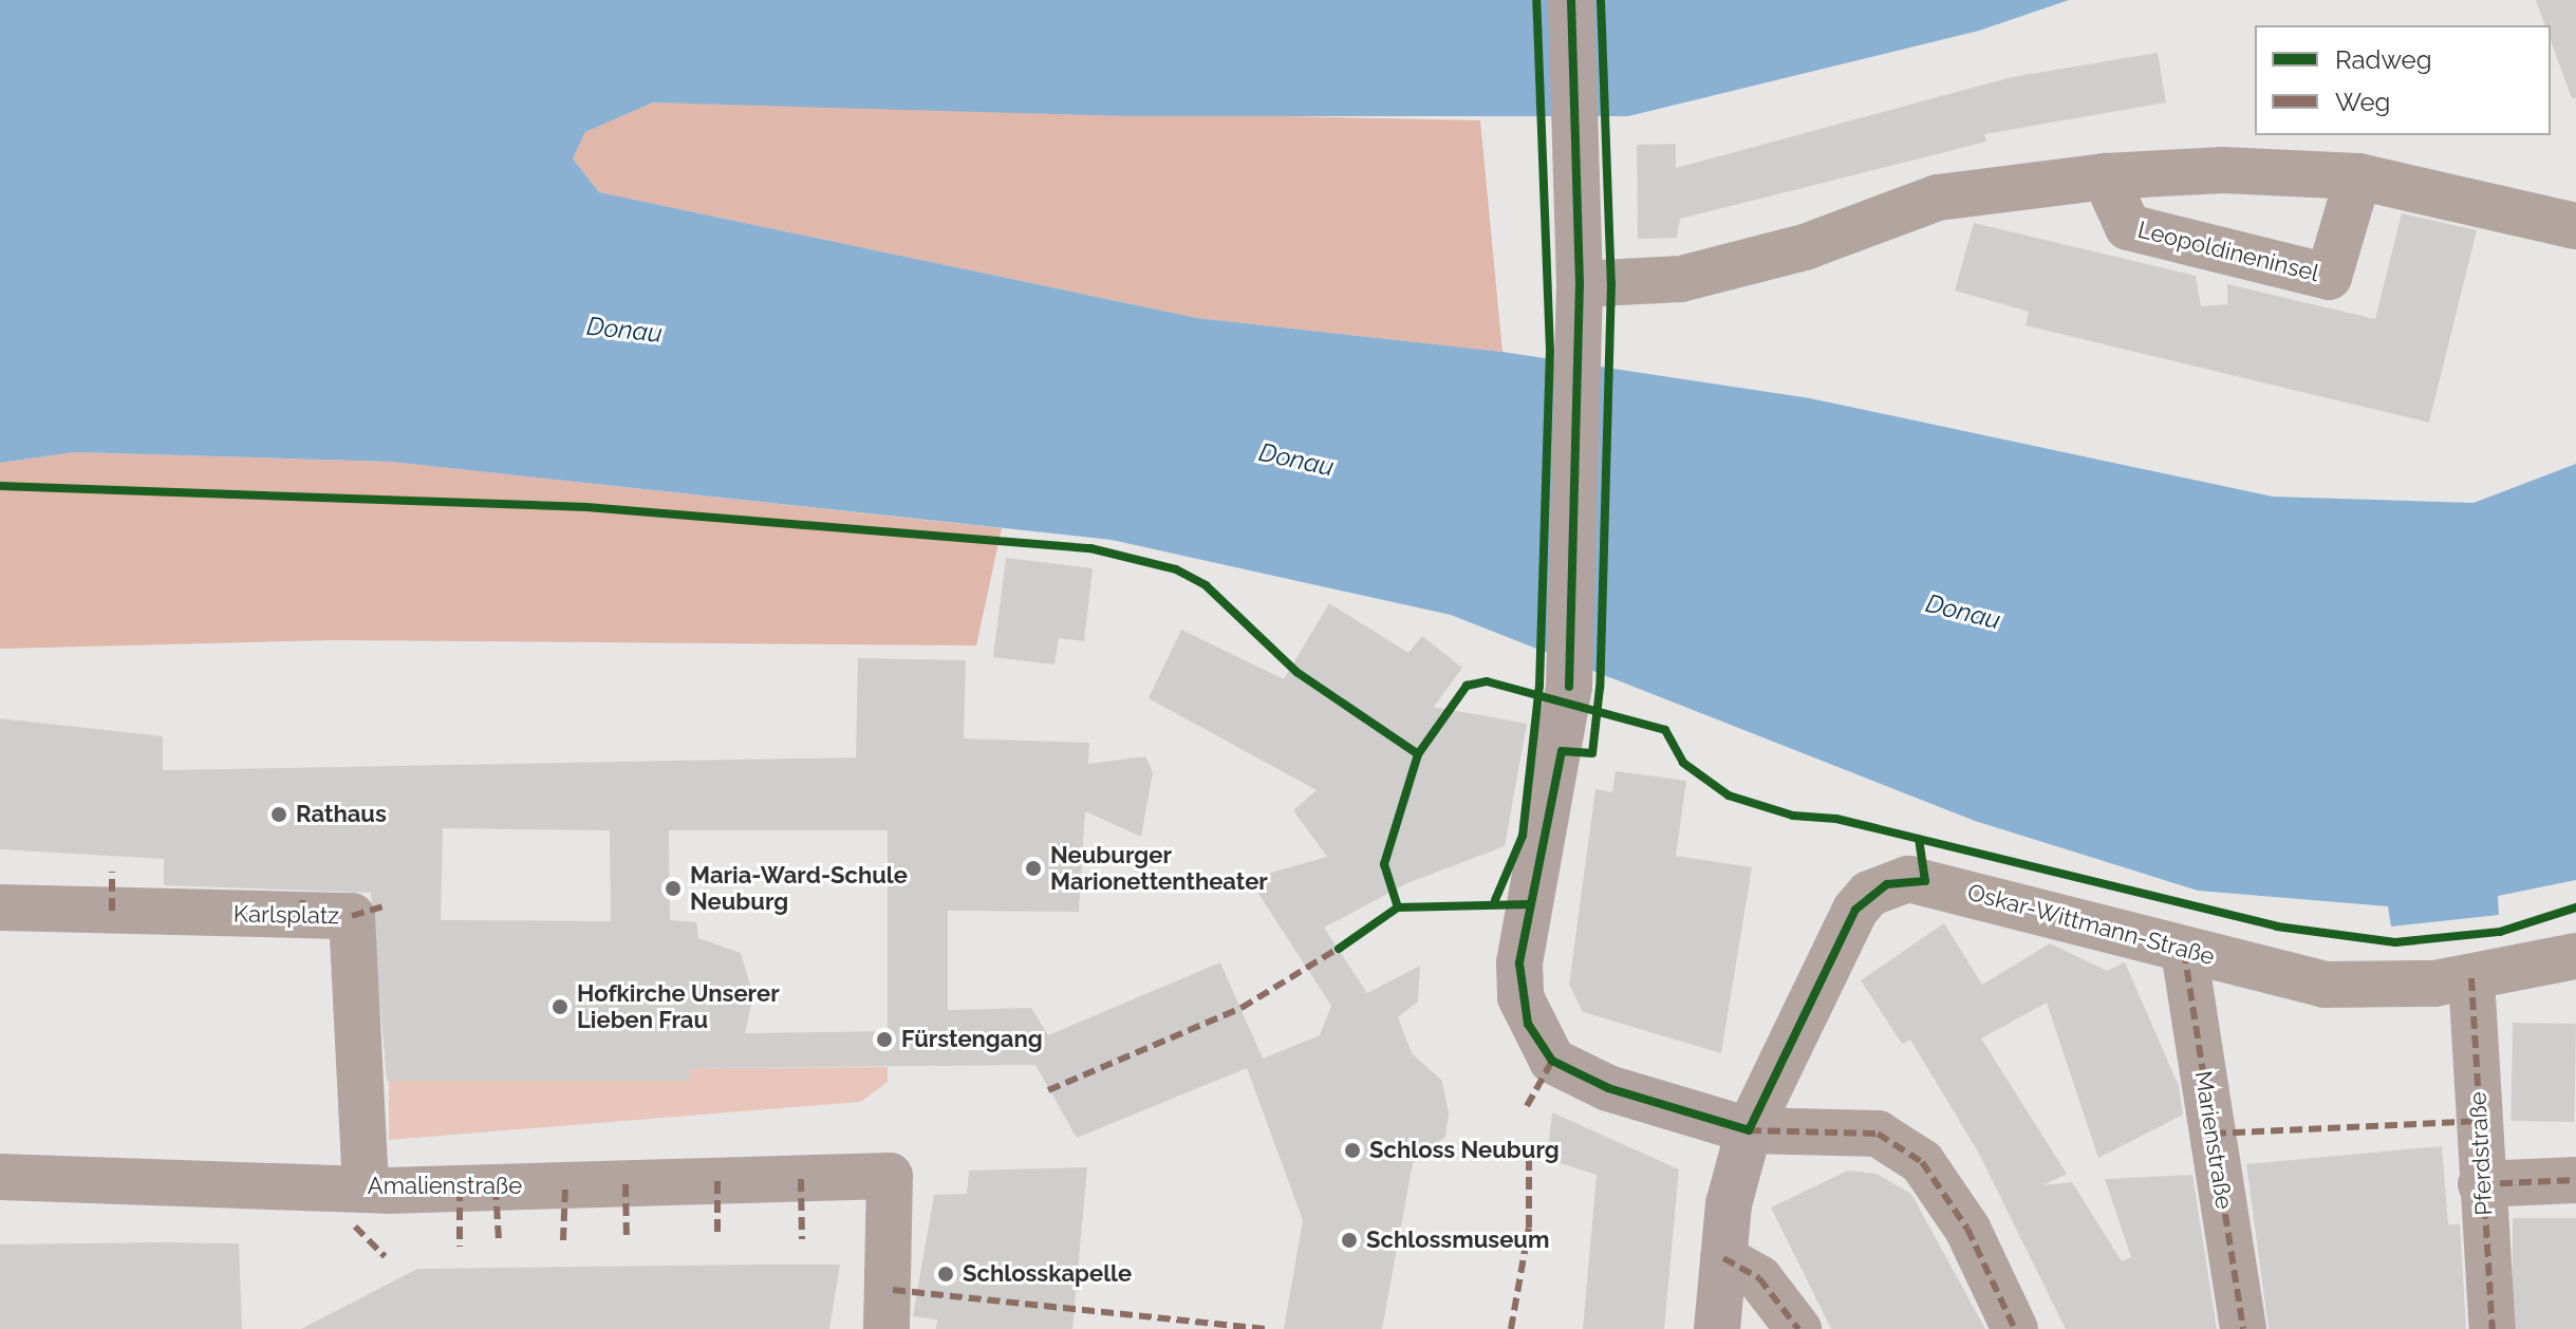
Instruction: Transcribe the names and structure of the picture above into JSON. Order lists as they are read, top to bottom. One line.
{"streets":{"street":["Leopoldineninsel","Karlsplatz","Oskar-Wittmann-Straße","Marienstraße","Pferdstraße","Amalienstraße"]},"crossings":[["Karlsplatz","Amalienstraße"],["Oskar-Wittmann-Straße","Marienstraße"],["Oskar-Wittmann-Straße","Pferdstraße"]],"water":["Donau"],"places":["Rathaus","Neuburger Marionettentheater","Maria-Ward-Schule Neuburg","Hofkirche Unserer Lieben Frau","Fürstengang","Schloss Neuburg","Schlossmuseum","Schlosskapelle"],"legend":["Radweg","Weg"]}
